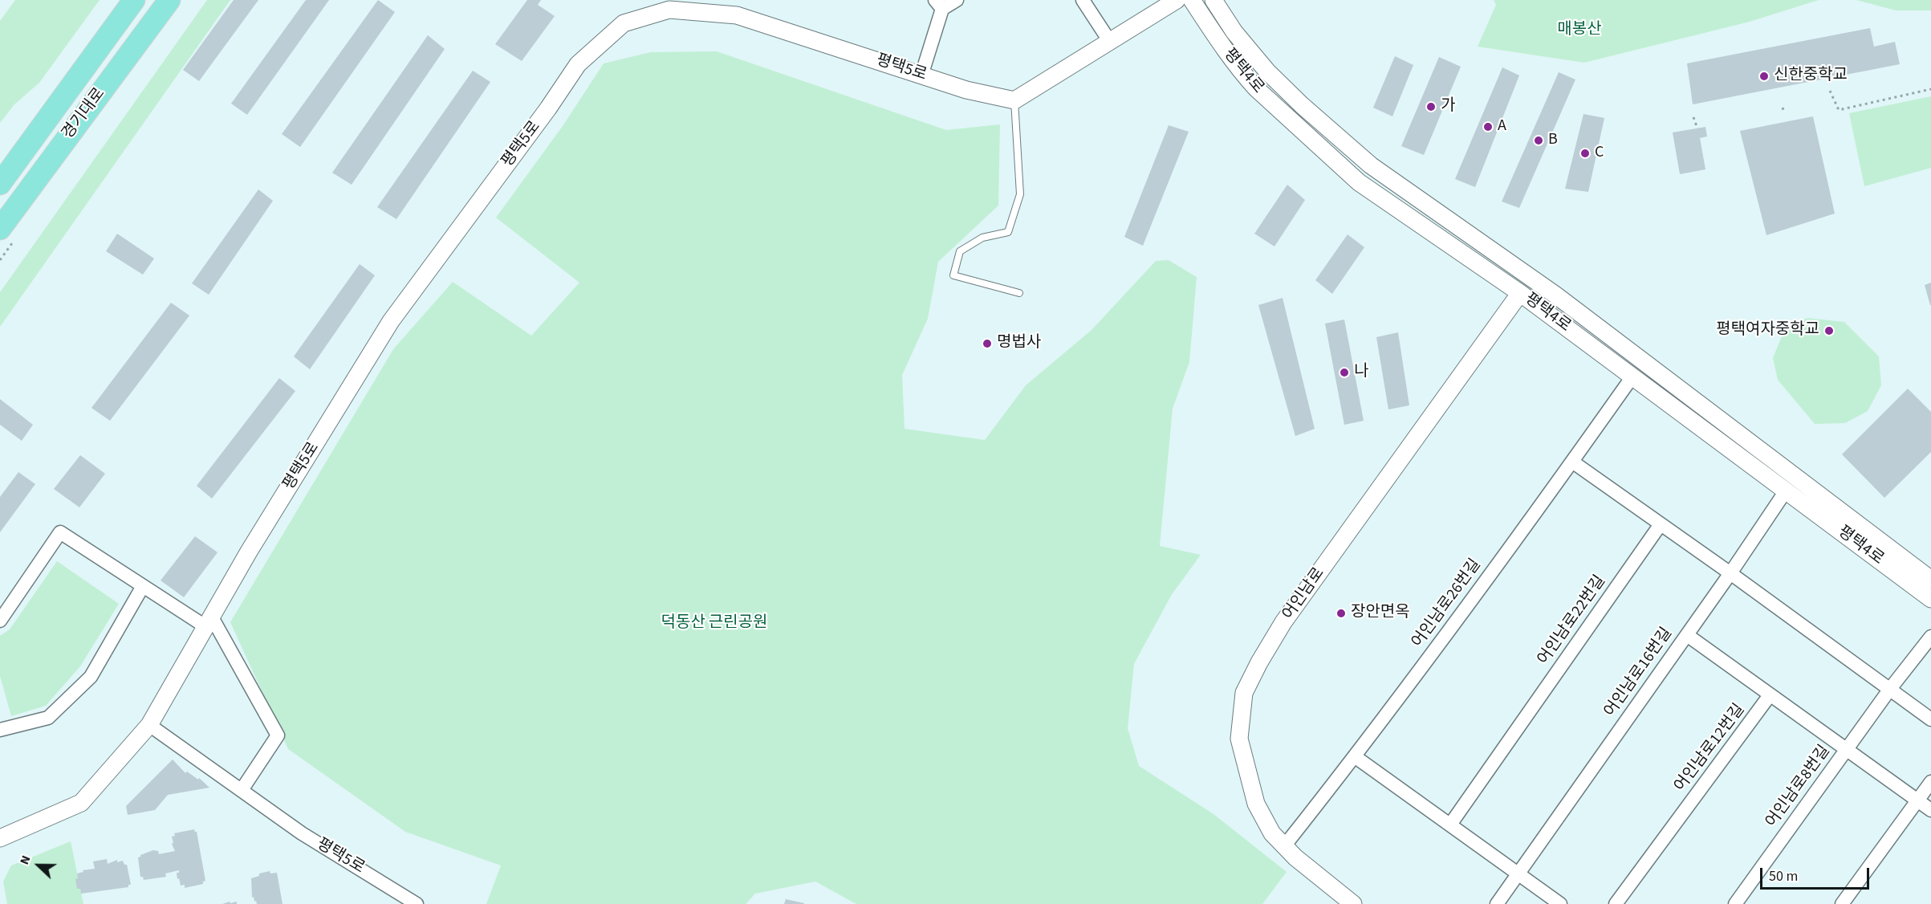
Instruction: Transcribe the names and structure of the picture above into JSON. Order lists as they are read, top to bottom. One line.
{"streets":{"main road":["경기대로"],"street":["평택5로","평택4로","어인남로","어인남로26번길","어인남로22번길","어인남로16번길","어인남로12번길","어인남로8번길"]},"crossings":[["평택4로","어인남로"],["평택4로","어인남로26번길"],["평택4로","어인남로16번길"],["어인남로","어인남로26번길"]],"parks":["매봉산","덕동산 근린공원"],"places":["신한중학교","가","A","B","C","평택여자중학교","명법사","나","장안면옥"],"scale_bar":"50 m","north":"left"}
